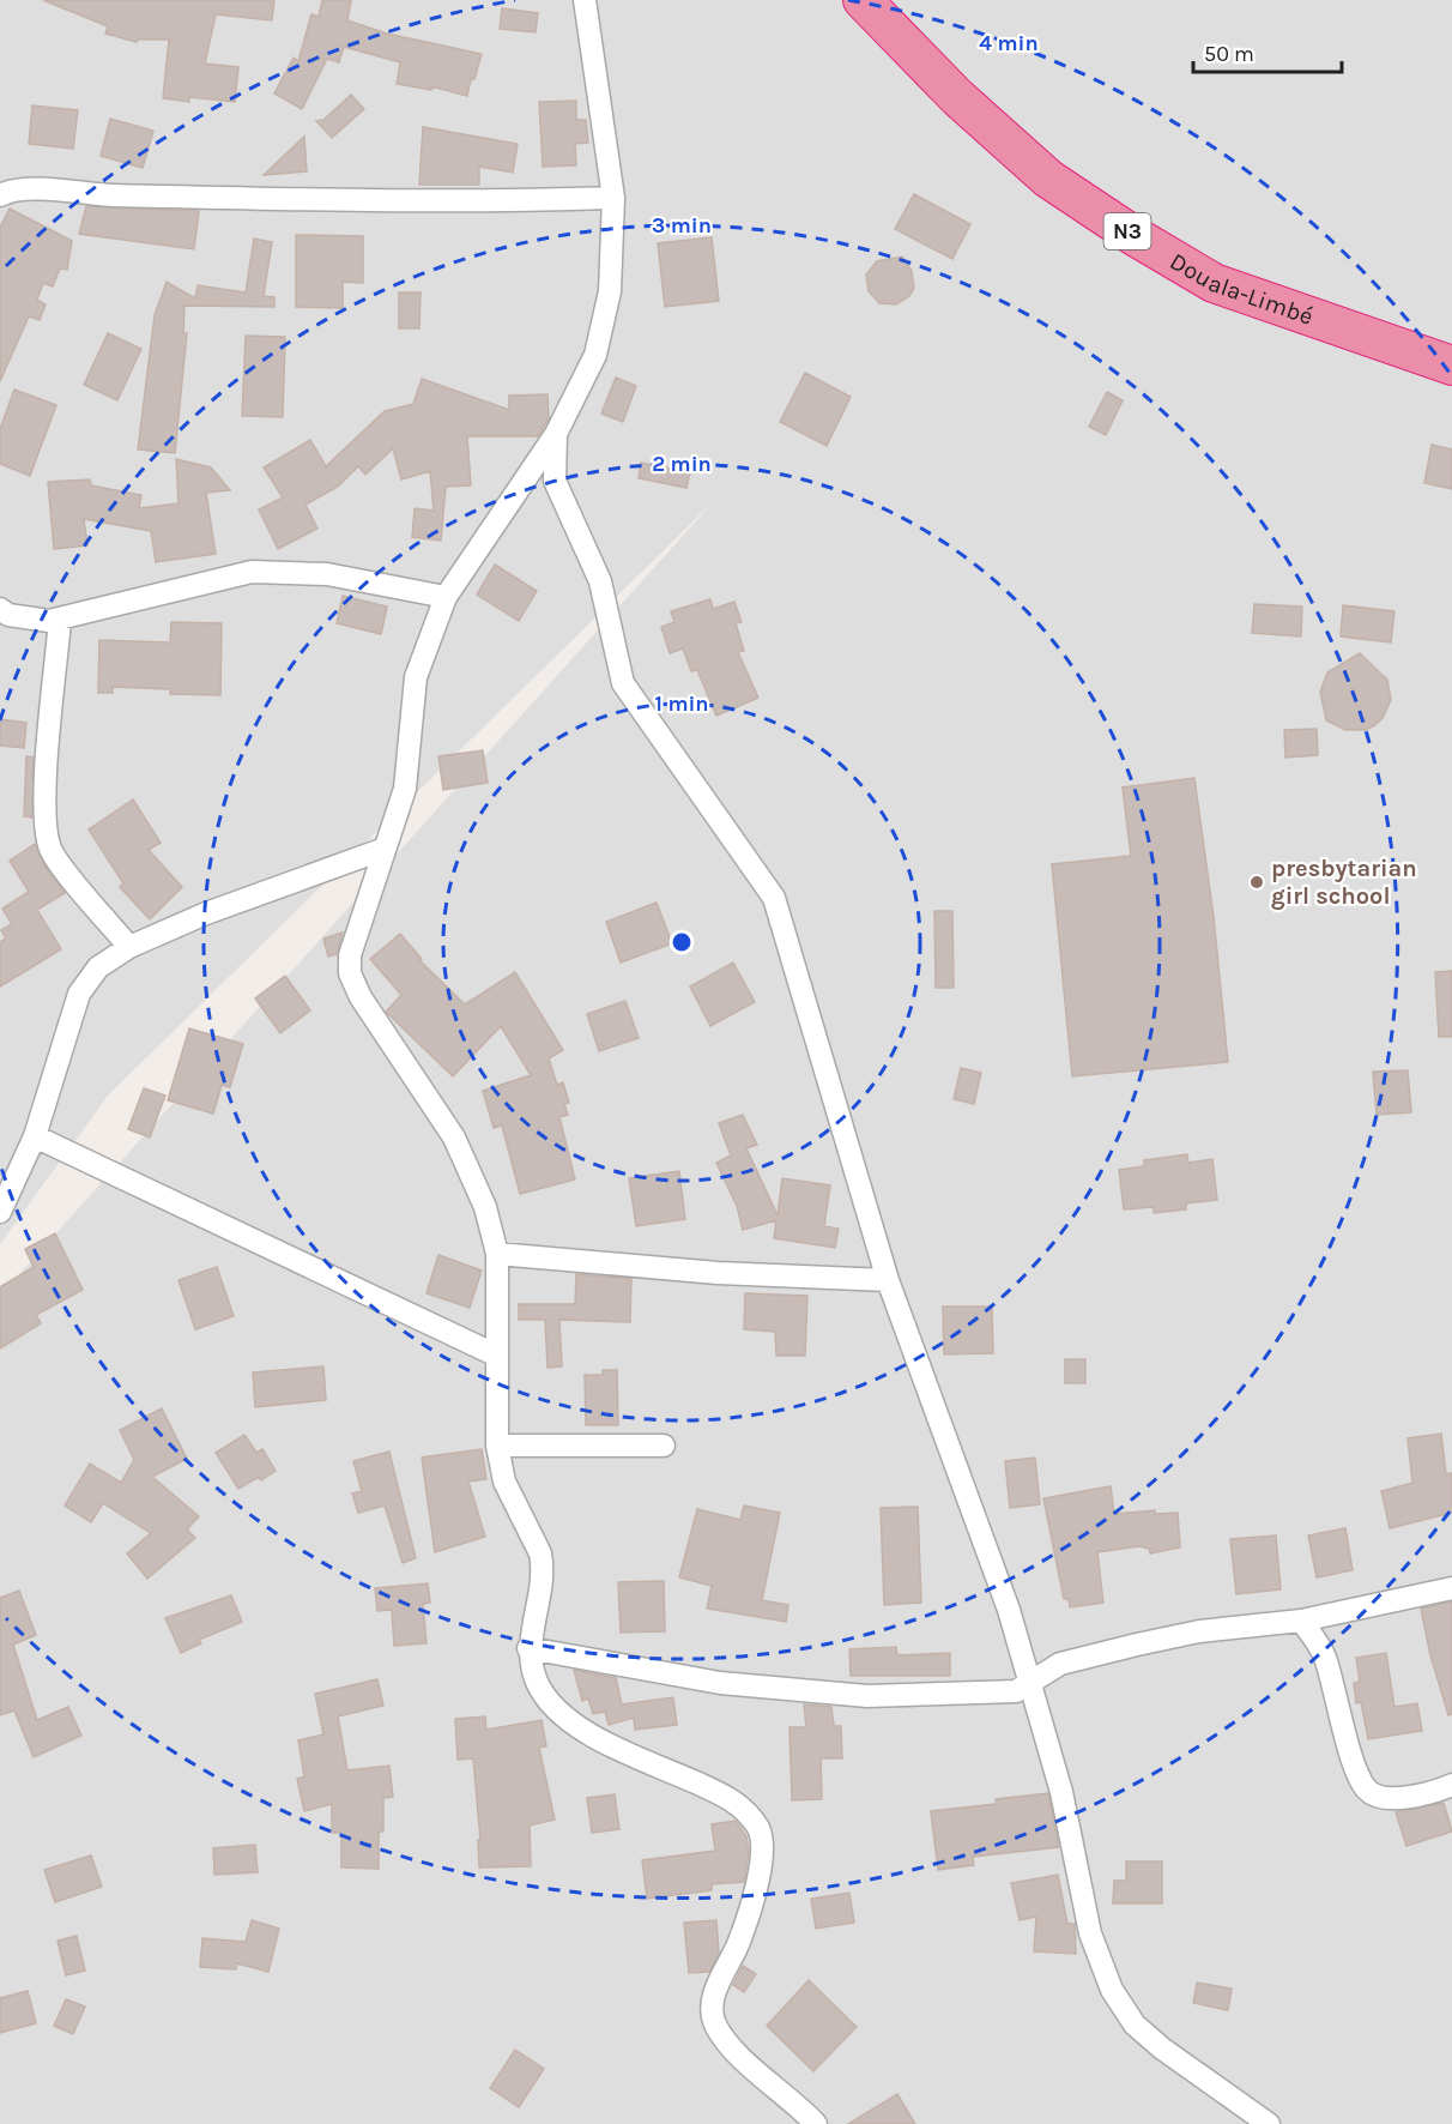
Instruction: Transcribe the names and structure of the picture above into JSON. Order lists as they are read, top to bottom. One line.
{"streets":{"highway":["N3","Douala-Limbé"]},"places":["presbytarian girl school"],"scale_bar":"50 m","rings":["4 min","3 min","2 min","1 min"]}
